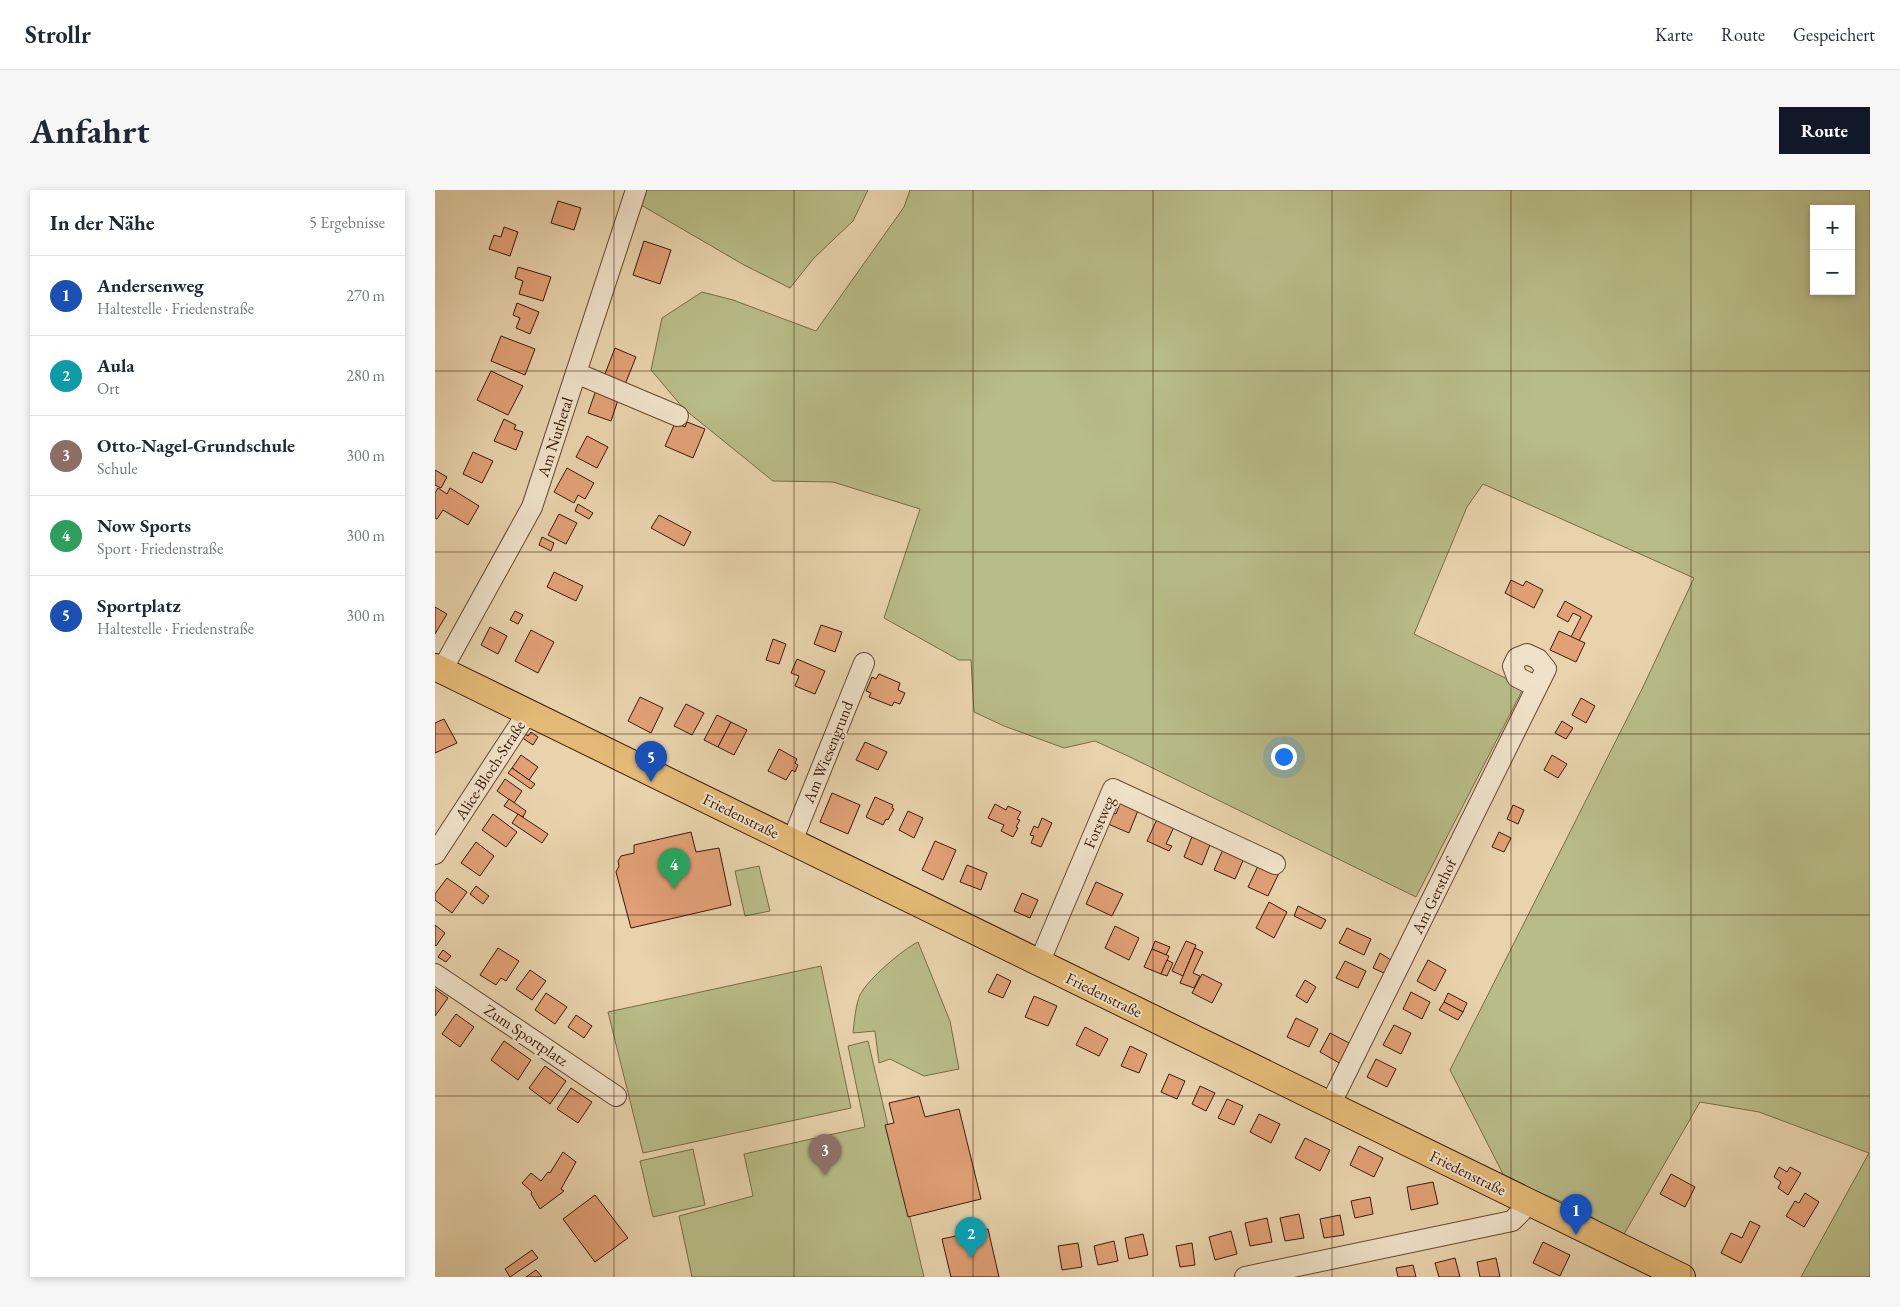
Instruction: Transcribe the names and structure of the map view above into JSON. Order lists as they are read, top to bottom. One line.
{"streets":{"main road":["Friedenstraße"],"street":["Am Nuthetal","Am Wiesengrund","Alice-Bloch-Straße","Forstweg","Am Gersthof","Zum Sportplatz"]},"crossings":[["Am Nuthetal","Friedenstraße"],["Am Wiesengrund","Friedenstraße"],["Alice-Bloch-Straße","Friedenstraße"],["Friedenstraße","Forstweg"],["Friedenstraße","Am Gersthof"]],"page":{"header":"Strollr","nav":["Karte","Route","Gespeichert"],"buttons":"Route","title":"Anfahrt","heading":["In der Nähe","5 Ergebnisse"],"map_buttons":["+","−"],"list":[{"mark":"1","name":"Andersenweg","note":"Haltestelle · Friedenstraße","value":"270 m"},{"mark":"2","name":"Aula","note":"Ort","value":"280 m"},{"mark":"3","name":"Otto-Nagel-Grundschule","note":"Schule","value":"300 m"},{"mark":"4","name":"Now Sports","note":"Sport · Friedenstraße","value":"300 m"},{"mark":"5","name":"Sportplatz","note":"Haltestelle · Friedenstraße","value":"300 m"}],"pins":["5","4","3","1","2"]}}
